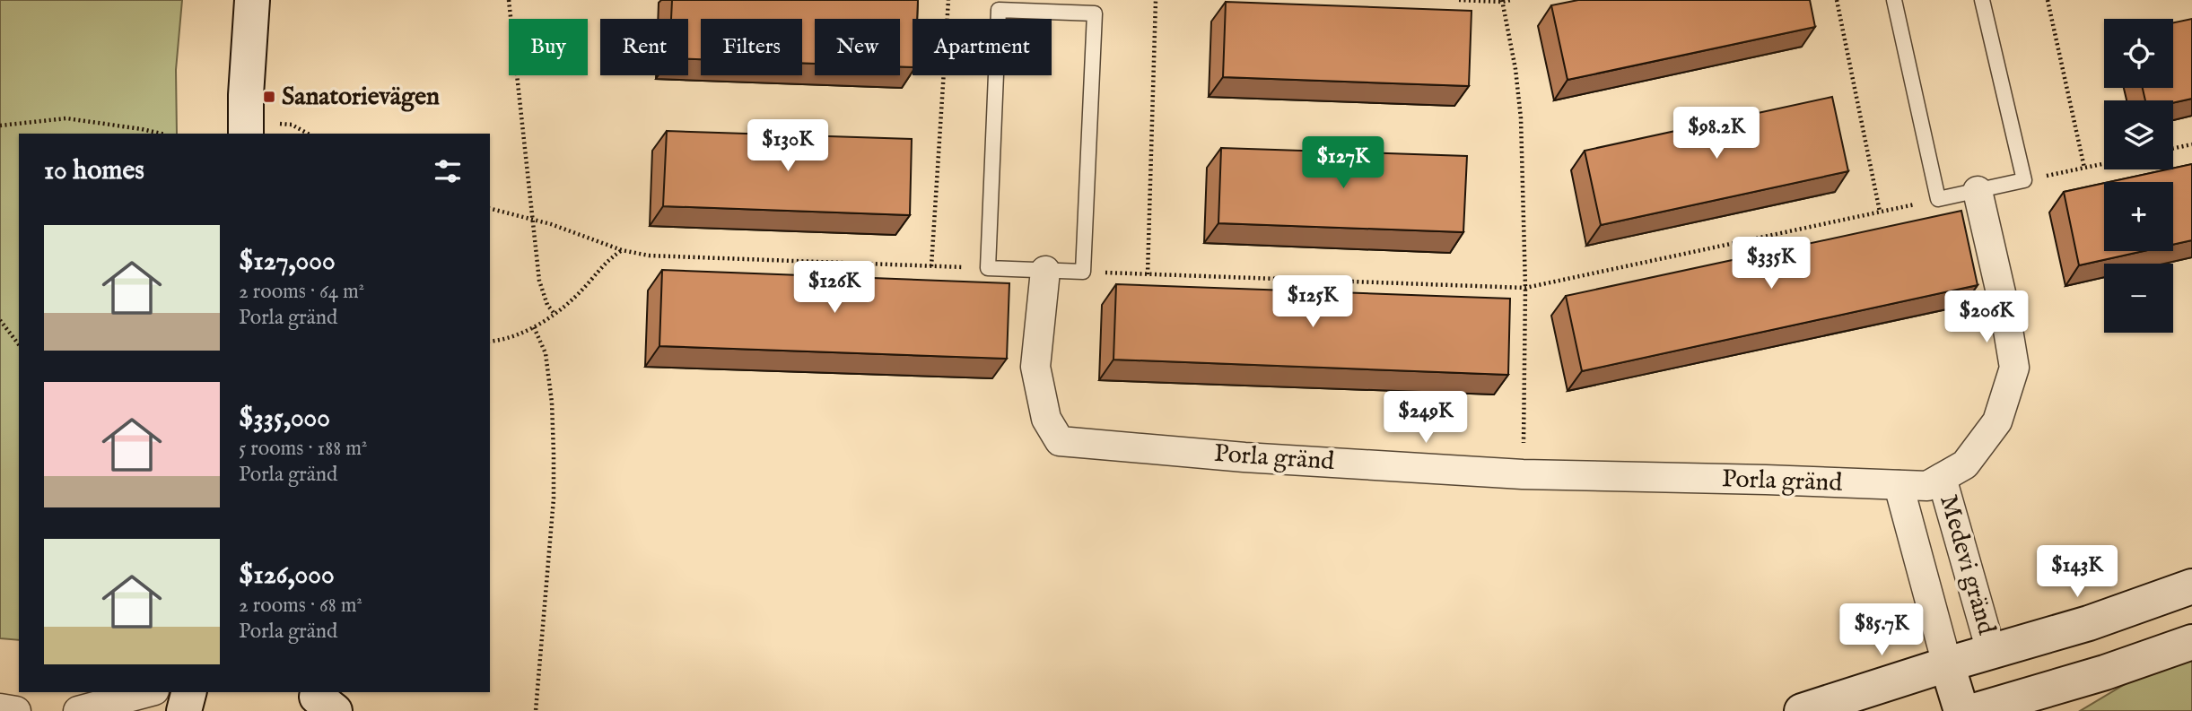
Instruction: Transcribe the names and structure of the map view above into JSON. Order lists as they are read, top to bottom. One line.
{"streets":{"street":["Porla gränd","Medevi gränd"]},"crossings":[["Porla gränd","Medevi gränd"]],"places":{"transit":["Sanatorievägen"]},"page":{"map_buttons":["+","−"],"chip":["Buy","Rent","Filters","New","Apartment"],"price":["$98.2K","$130K","$127K","$335K","$126K","$125K","$206K","$249K","$143K","$85.7K"],"heading":"10 homes","list":[{"name":"$127,000","note":"2 rooms · 64 m² · Porla gränd"},{"name":"$335,000","note":"5 rooms · 188 m² · Porla gränd"},{"name":"$126,000","note":"2 rooms · 68 m² · Porla gränd"}]}}
